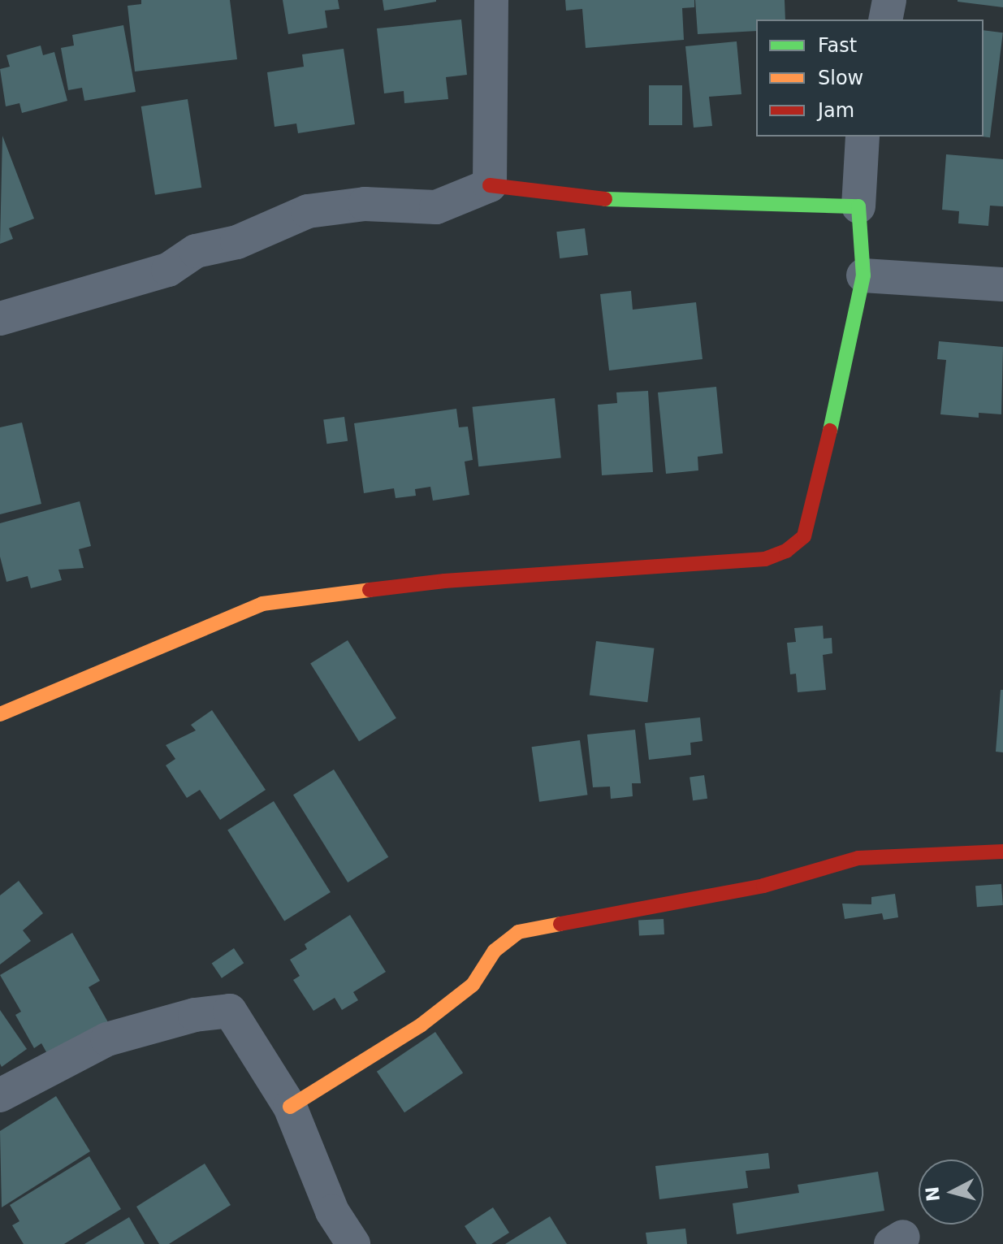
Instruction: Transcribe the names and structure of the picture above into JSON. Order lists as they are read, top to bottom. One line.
{"legend":["Fast","Slow","Jam"],"north":"left"}
